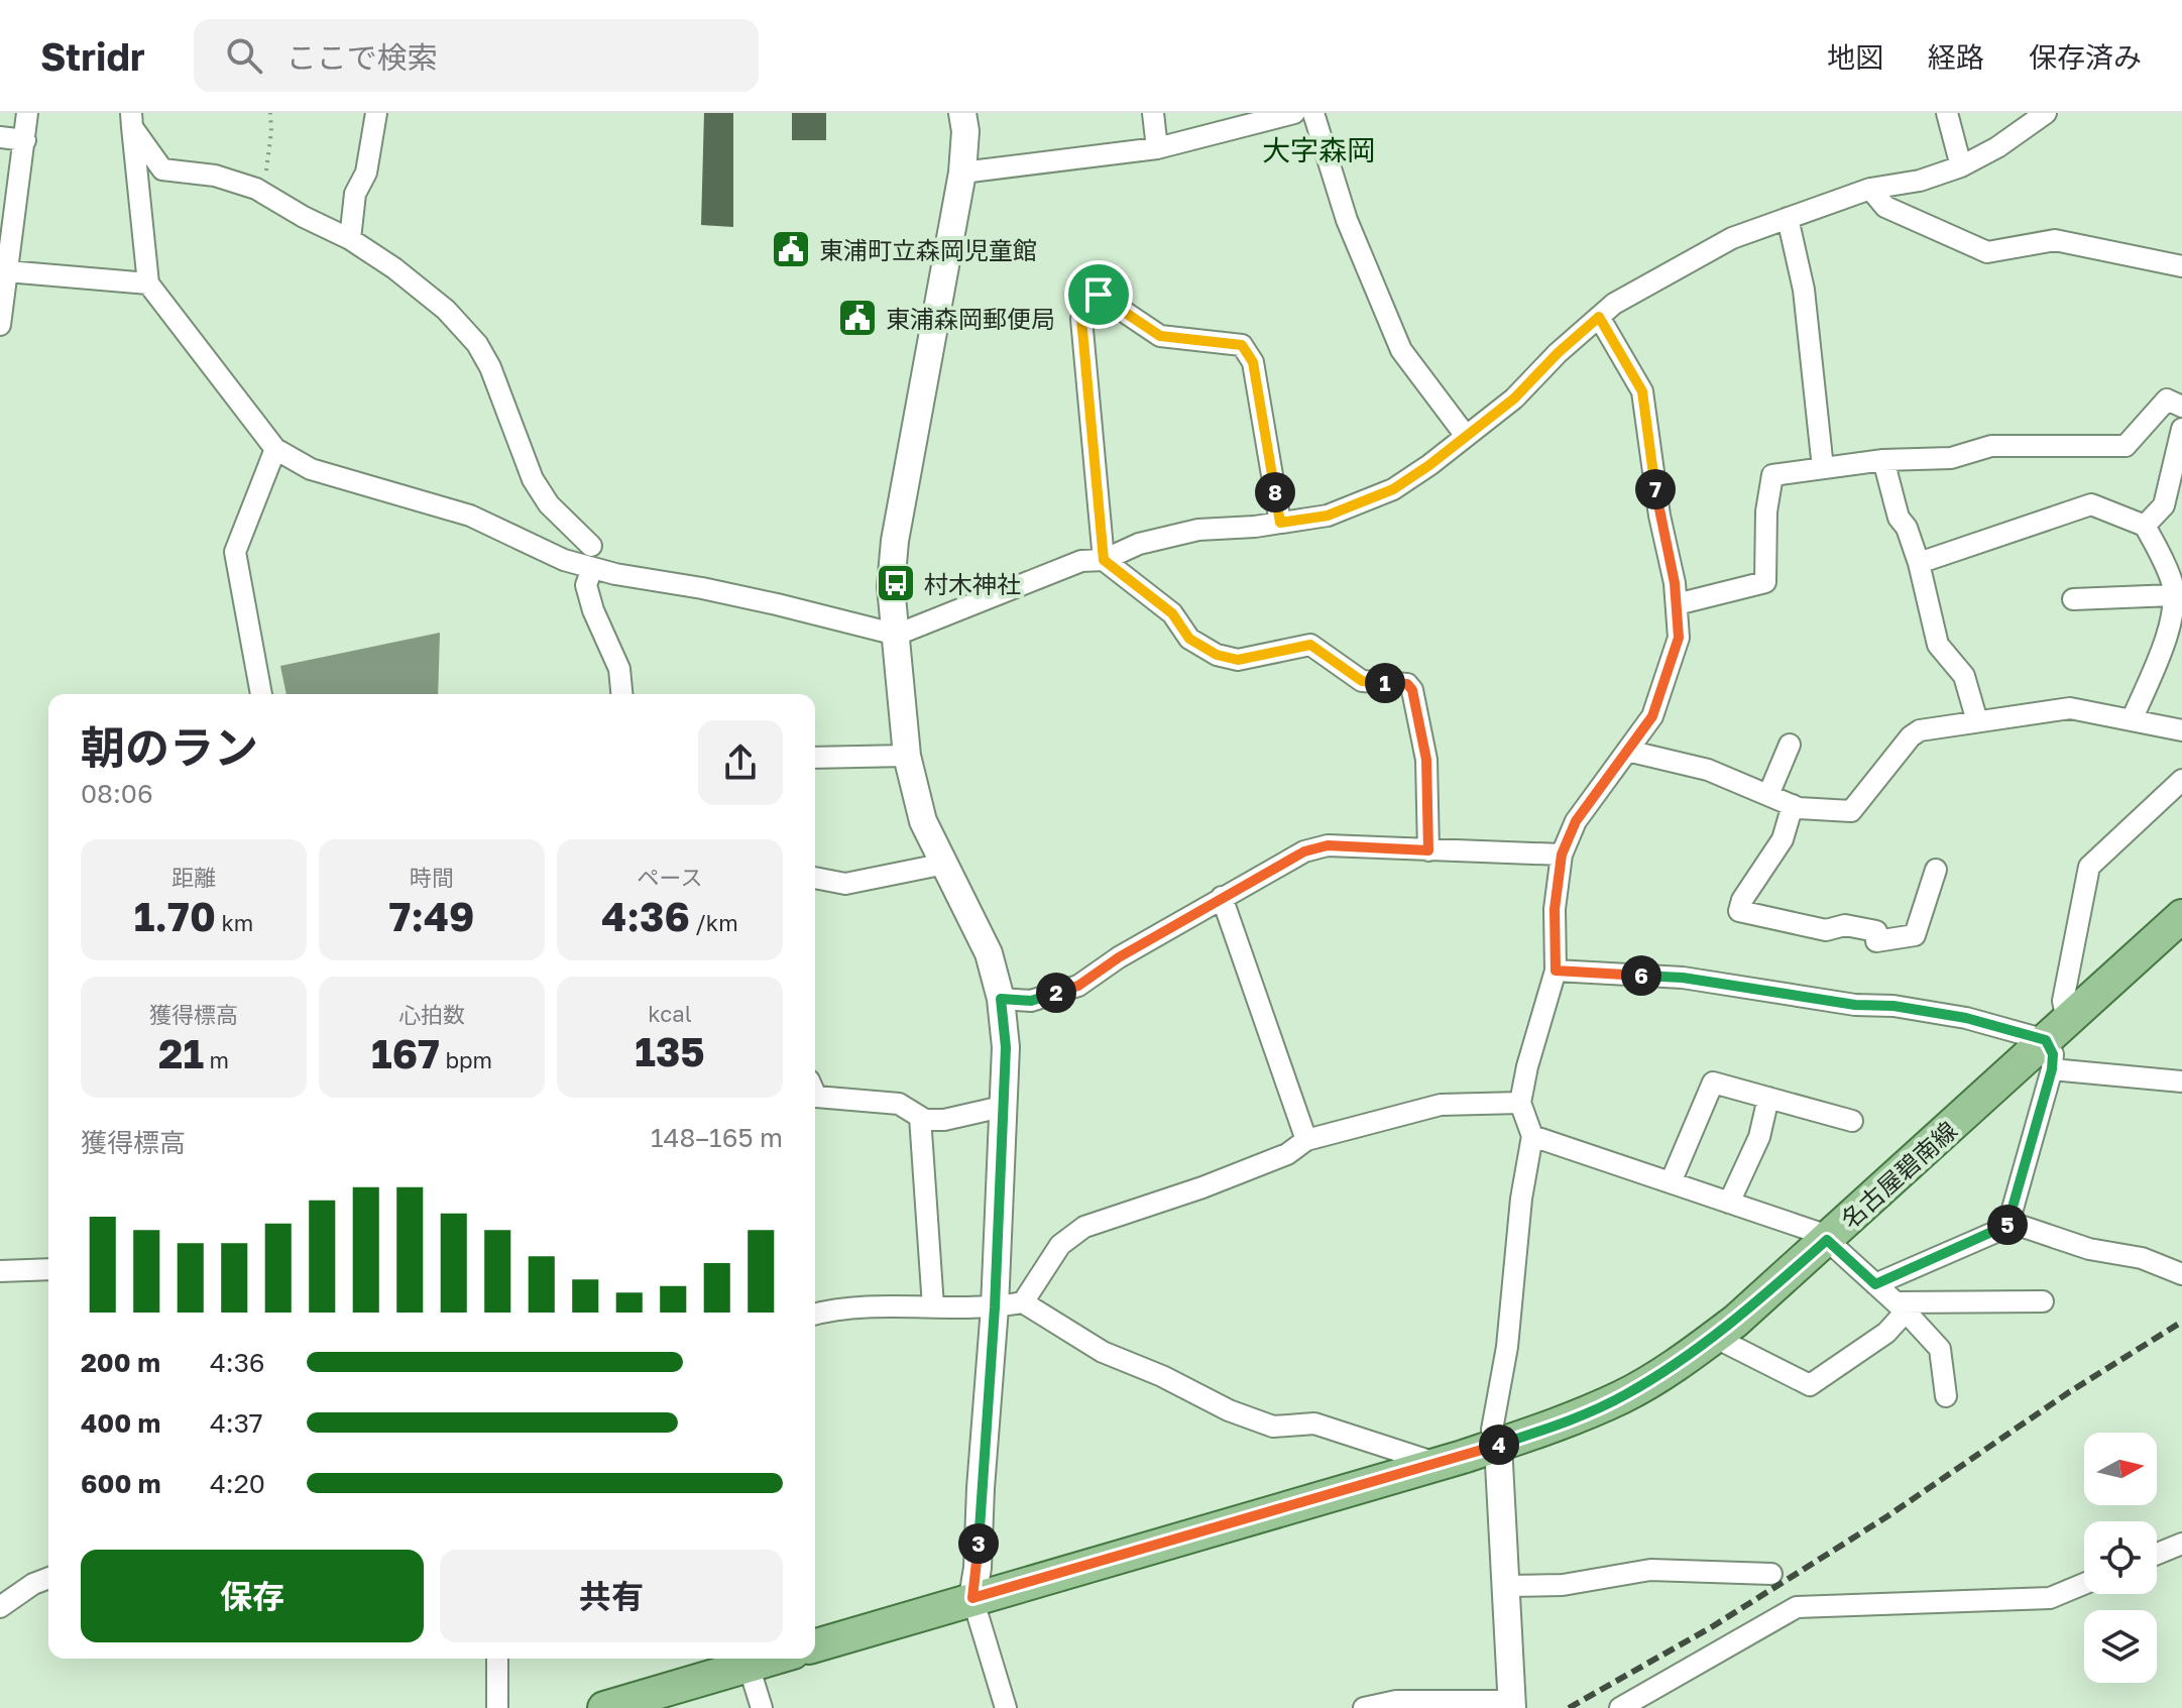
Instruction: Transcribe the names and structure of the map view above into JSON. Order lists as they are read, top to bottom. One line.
{"streets":{"main road":["名古屋碧南線"]},"districts":["大字森岡"],"places":{"public building":["東浦町立森岡児童館","東浦森岡郵便局"],"bus stop":["村木神社"]},"north":"right","page":{"header":"Stridr","search":"ここで検索","nav":["地図","経路","保存済み"],"pins":["7","8","1","6","2","5","4","3"],"heading":["朝のラン","08:06"],"stats":[["距離","1.70 km"],["時間","7:49"],["ペース","4:36 /km"],["獲得標高","21 m"],["心拍数","167 bpm"],["kcal","135"]],"chart":["獲得標高","148–165 m"],"list":[{"name":"200 m","note":"4:36"},{"name":"400 m","note":"4:37"},{"name":"600 m","note":"4:20"}],"buttons":["保存","共有"]}}
